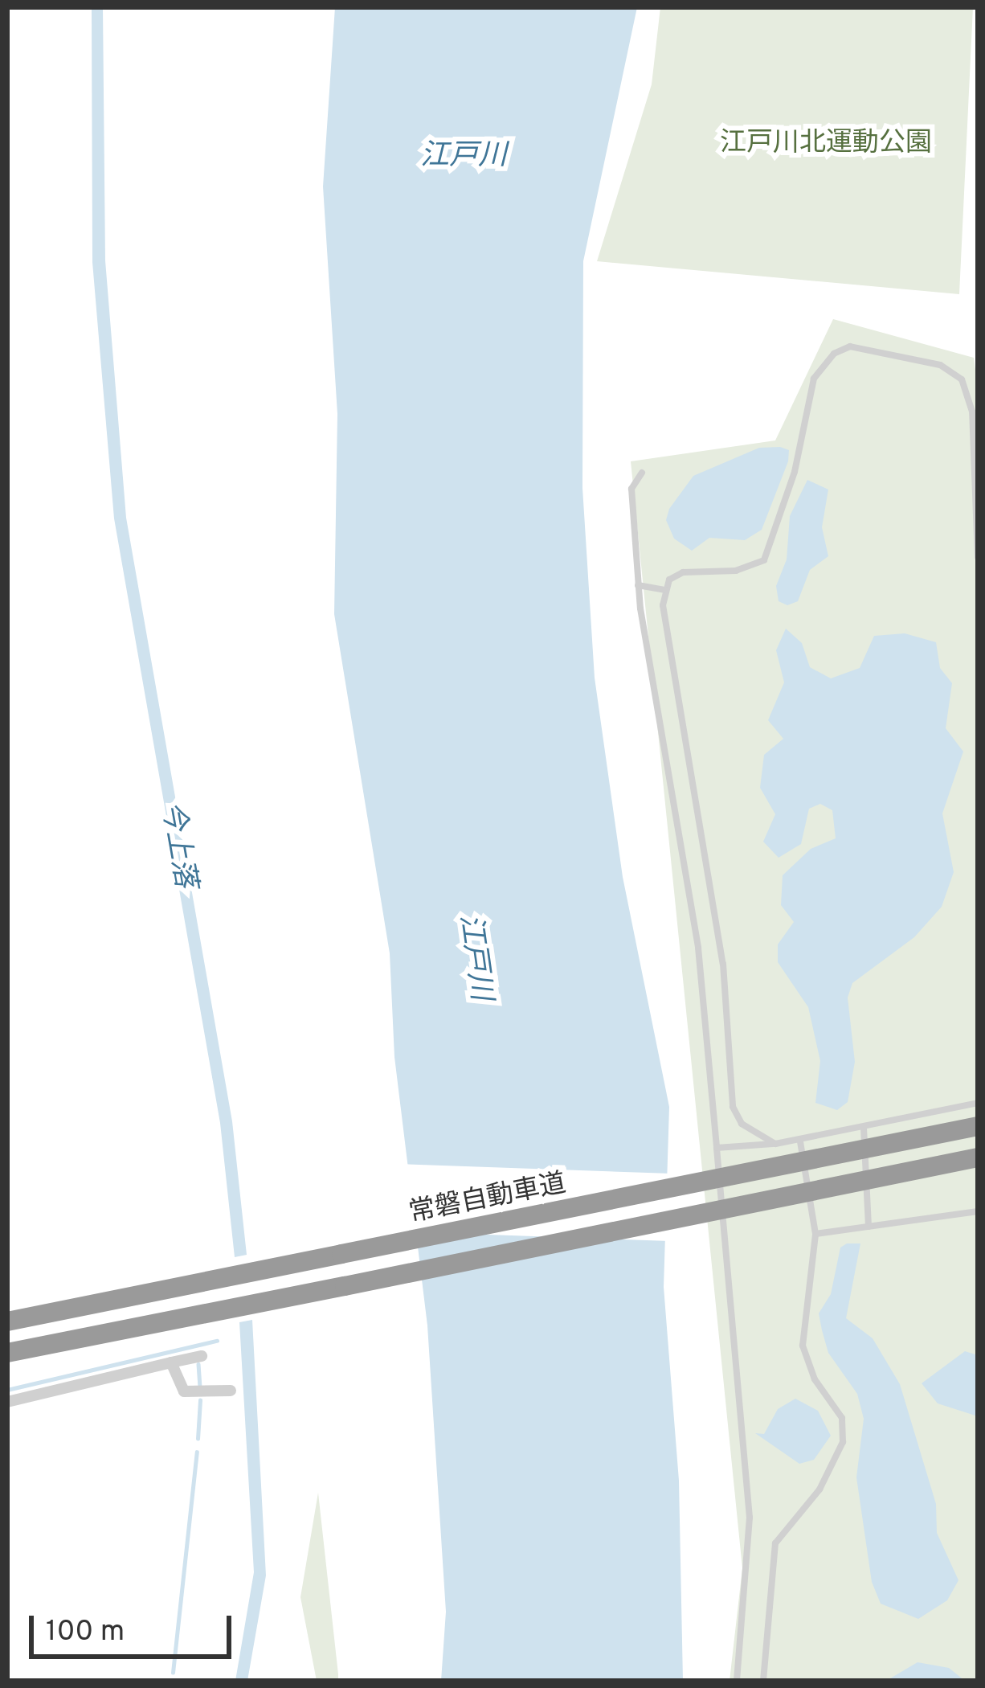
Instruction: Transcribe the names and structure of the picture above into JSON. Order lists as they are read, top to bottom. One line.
{"streets":{"highway":["常磐自動車道"]},"water":["江戸川","今上落"],"parks":["江戸川北運動公園"],"scale_bar":"100 m"}
